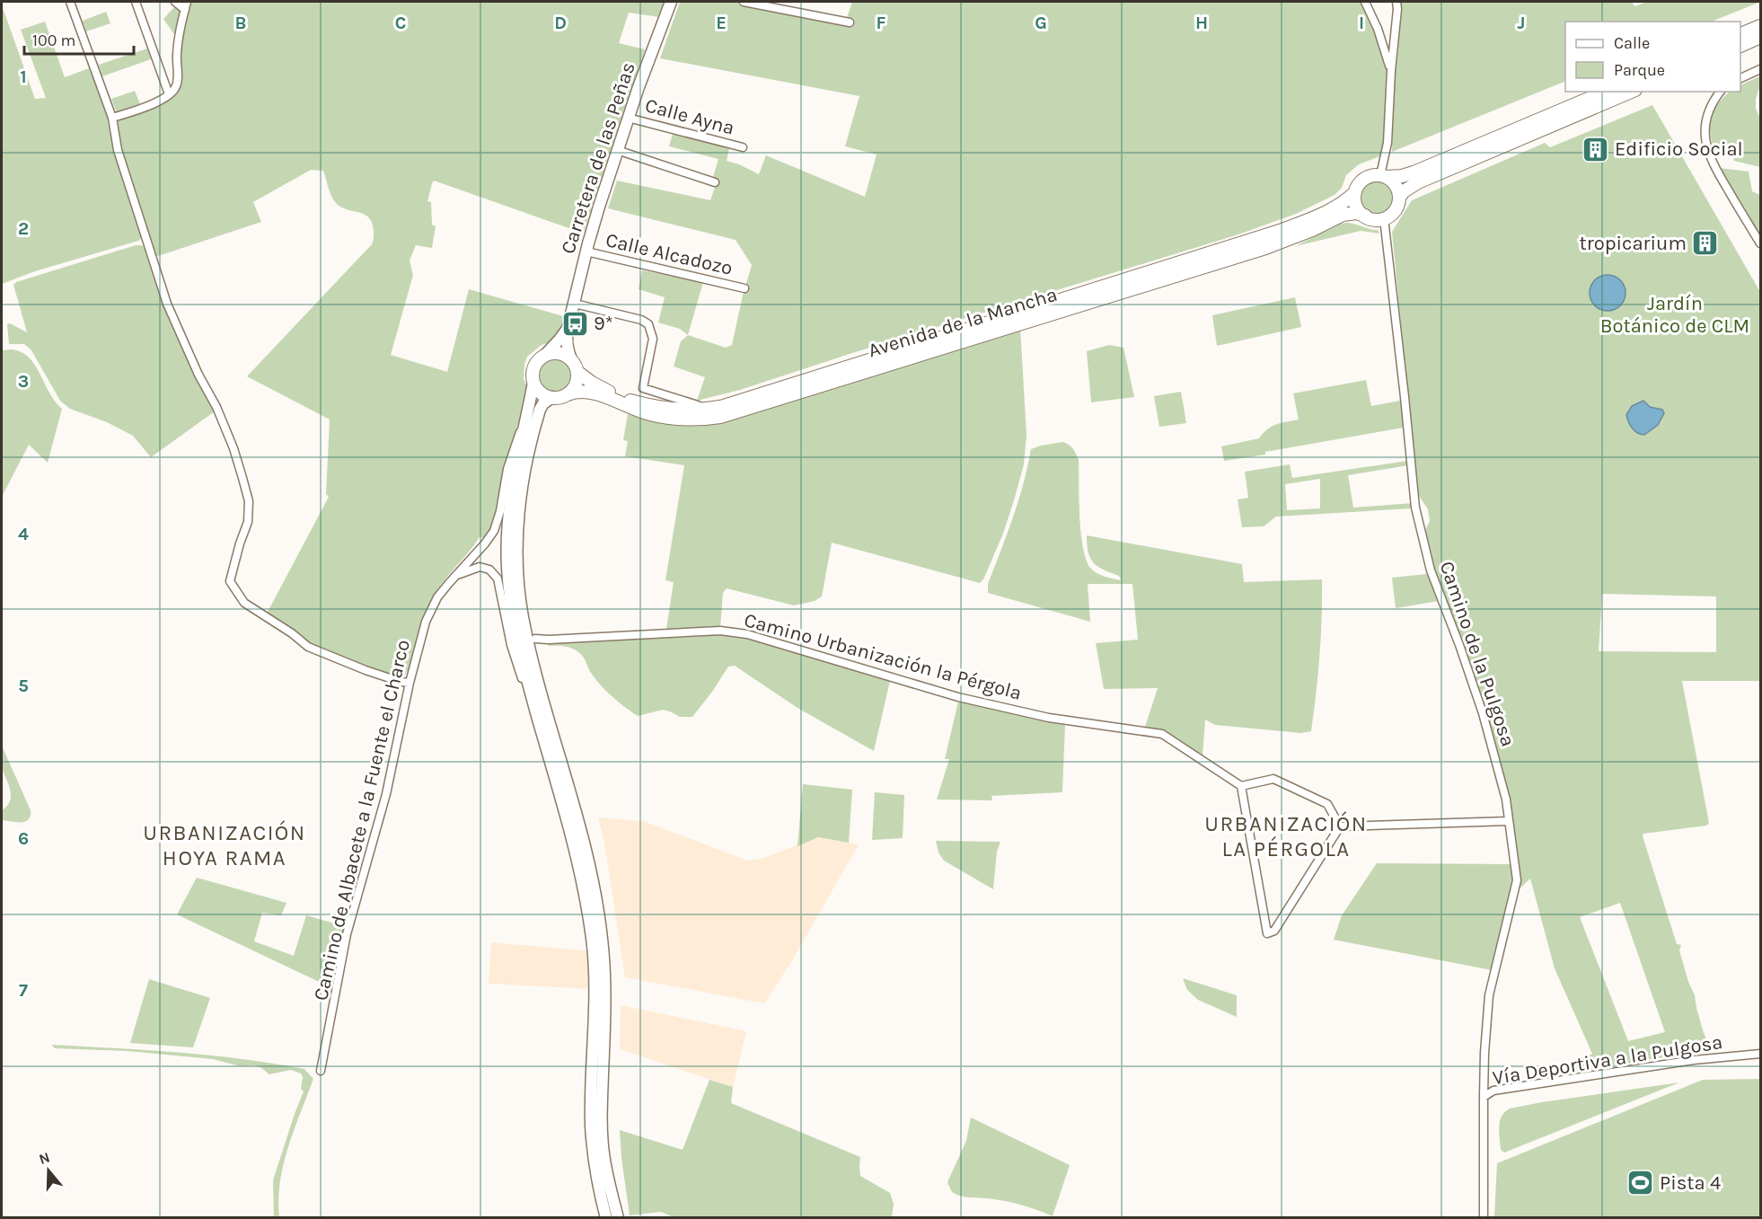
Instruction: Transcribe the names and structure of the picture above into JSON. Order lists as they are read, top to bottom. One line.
{"streets":{"main road":["Carretera de las Peñas","Avenida de la Mancha"],"street":["Calle Ayna","Calle Alcadozo","Camino de la Pulgosa","Camino Urbanización la Pérgola","Camino de Albacete a la Fuente el Charco","Vía Deportiva a la Pulgosa"]},"crossings":[["Calle Ayna","Carretera de las Peñas"],["Carretera de las Peñas","Calle Alcadozo"],["Avenida de la Mancha","Camino de la Pulgosa"],["Camino de la Pulgosa","Vía Deportiva a la Pulgosa"]],"districts":["URBANIZACIÓN LA PÉRGOLA","URBANIZACIÓN HOYA RAMA"],"parks":["Jardín Botánico de CLM"],"places":{"building":["Edificio Social","tropicarium"],"bus stop":["9*"],"sports":["Pista 4"]},"legend":["Calle","Parque"],"scale_bar":"100 m","north":"top","grid":{"columns":["B","C","D","E","F","G","H","I","J"],"rows":["1","2","3","4","5","6","7"]}}
